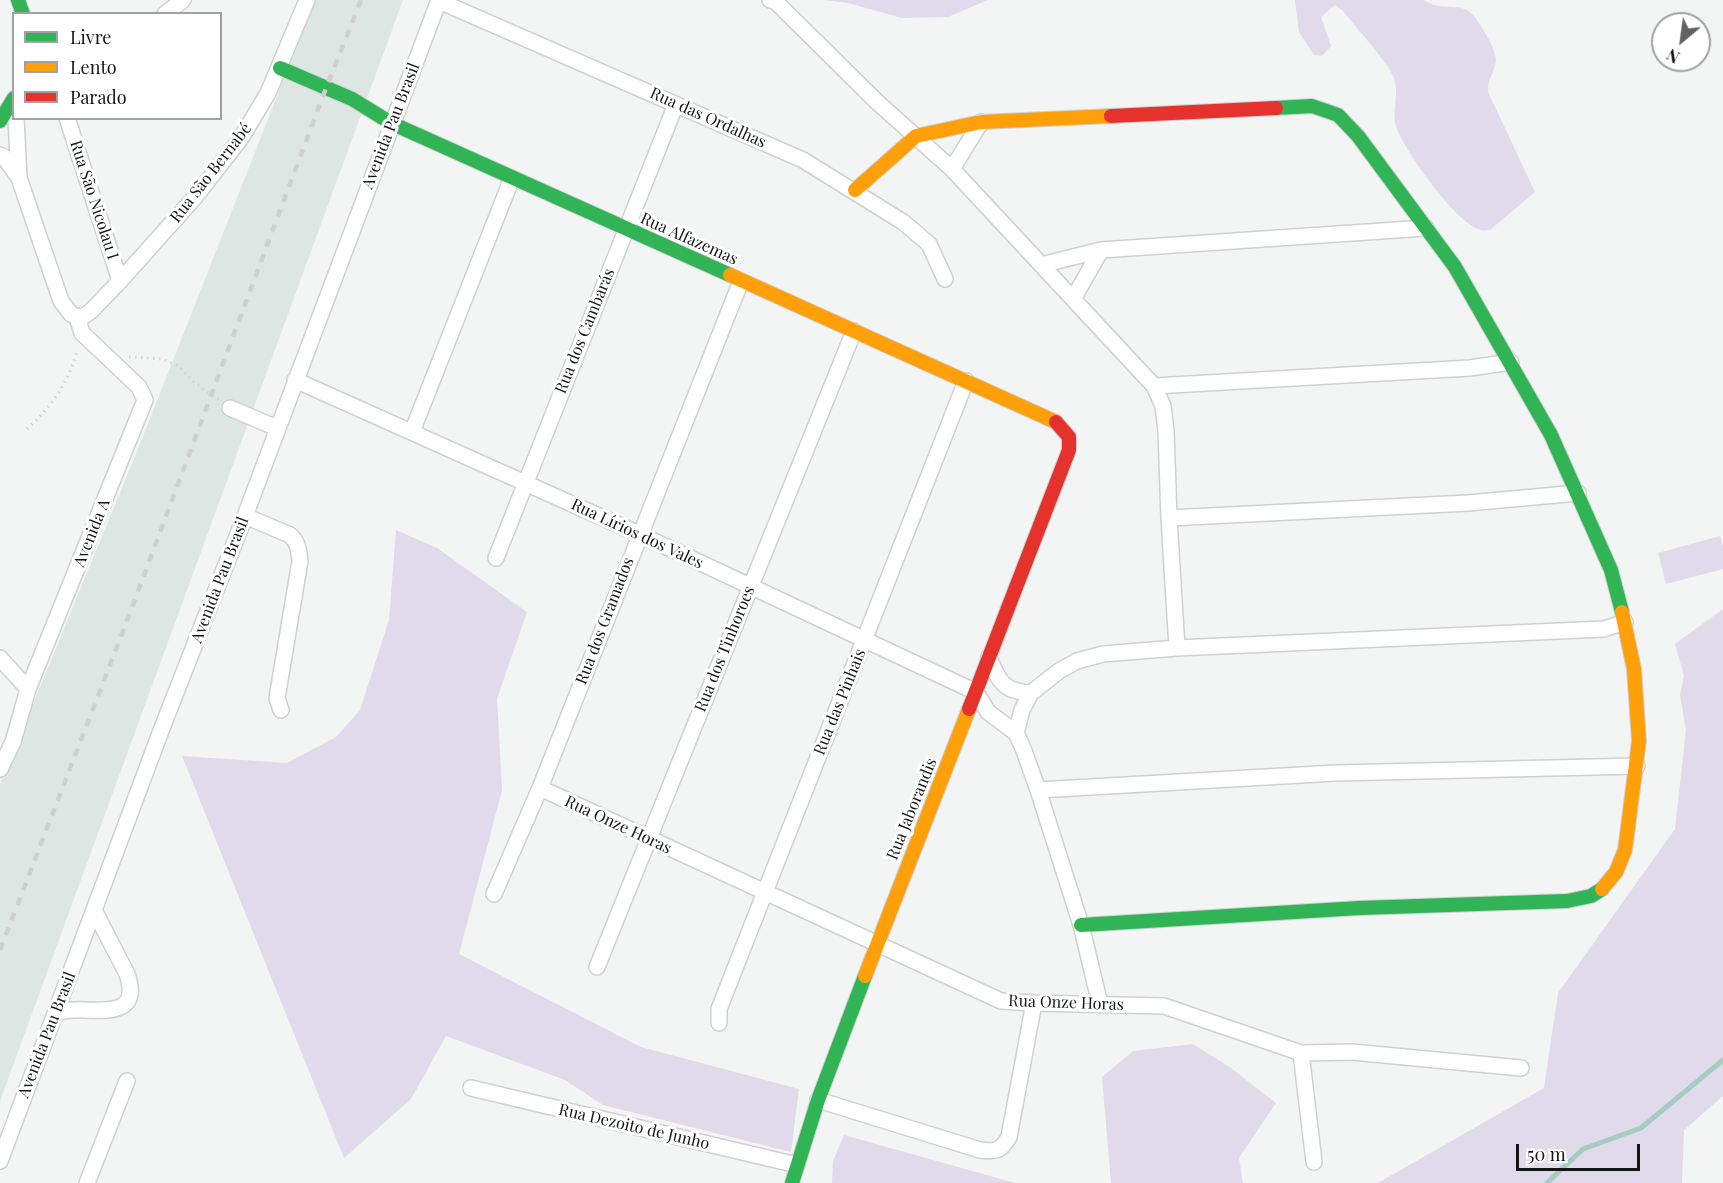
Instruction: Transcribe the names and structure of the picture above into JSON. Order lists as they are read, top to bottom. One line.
{"streets":{"street":["Rua das Ordalhas","Avenida Pau Brasil","Rua São Bernabé","Rua São Nicolau I","Rua Alfazemas","Rua dos Cambarás","Avenida A","Rua Lírios dos Vales","Rua dos Gramados","Rua dos Tinhoroes","Rua das Pinhais","Rua Jaborandis","Rua Onze Horas","Rua Dezoito de Junho"]},"crossings":[["Rua das Ordalhas","Avenida Pau Brasil"],["Rua das Ordalhas","Rua dos Cambarás"],["Avenida Pau Brasil","Rua Alfazemas"],["Avenida Pau Brasil","Rua Lírios dos Vales"],["Rua São Bernabé","Rua São Nicolau I"],["Rua São Bernabé","Rua Alfazemas"],["Rua Alfazemas","Rua dos Cambarás"],["Rua Alfazemas","Rua dos Gramados"],["Rua Alfazemas","Rua dos Tinhoroes"],["Rua Alfazemas","Rua das Pinhais"],["Rua Alfazemas","Rua Jaborandis"],["Rua dos Cambarás","Rua Lírios dos Vales"],["Rua Lírios dos Vales","Rua dos Gramados"],["Rua Lírios dos Vales","Rua dos Tinhoroes"],["Rua Lírios dos Vales","Rua das Pinhais"],["Rua Lírios dos Vales","Rua Jaborandis"],["Rua dos Gramados","Rua Onze Horas"],["Rua dos Tinhoroes","Rua Onze Horas"],["Rua das Pinhais","Rua Onze Horas"],["Rua Jaborandis","Rua Onze Horas"],["Rua Jaborandis","Rua Dezoito de Junho"]],"legend":["Livre","Lento","Parado"],"scale_bar":"50 m","north":"bottom left"}
